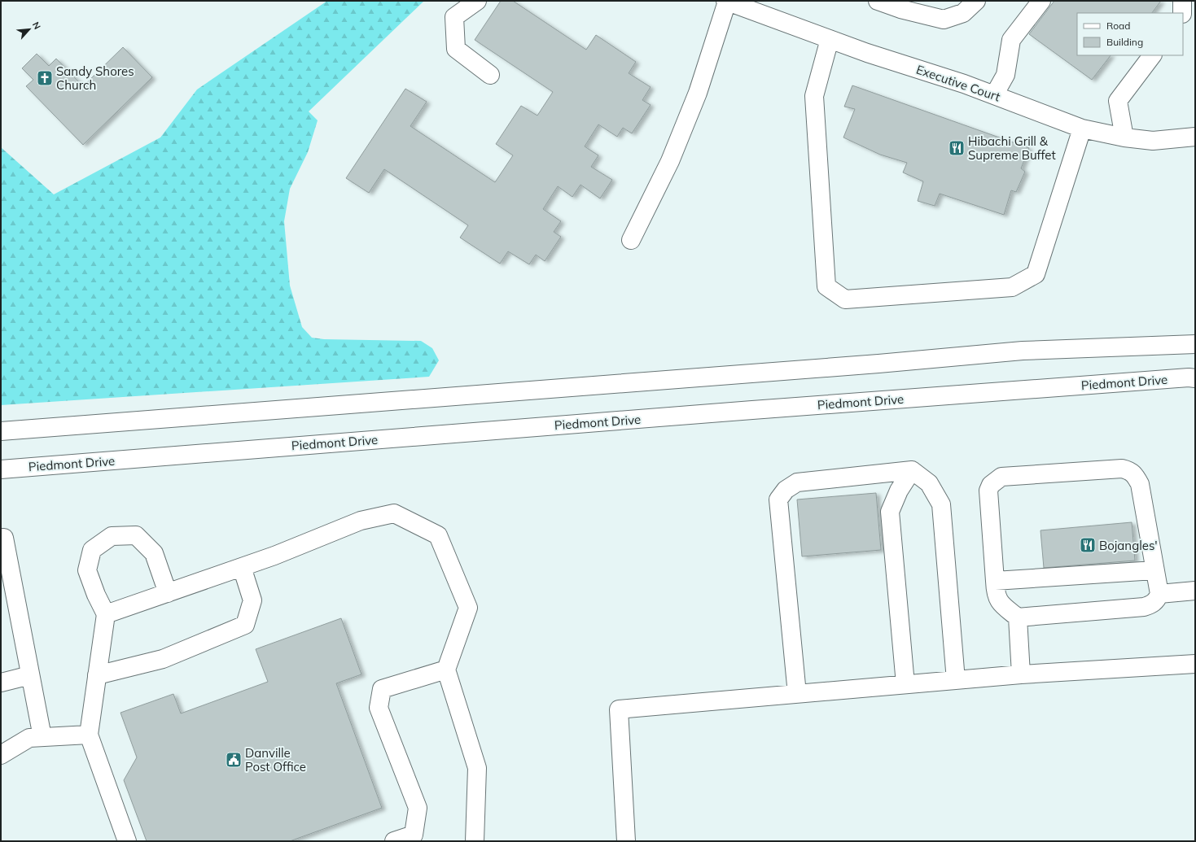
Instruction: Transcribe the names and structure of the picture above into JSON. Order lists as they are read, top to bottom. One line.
{"streets":{"main road":["Executive Court","Piedmont Drive"]},"places":{"church":["Sandy Shores Church"],"restaurant":["Hibachi Grill & Supreme Buffet","Bojangles'"],"public building":["Danville Post Office"]},"legend":["Road","Building"],"north":"top right"}
